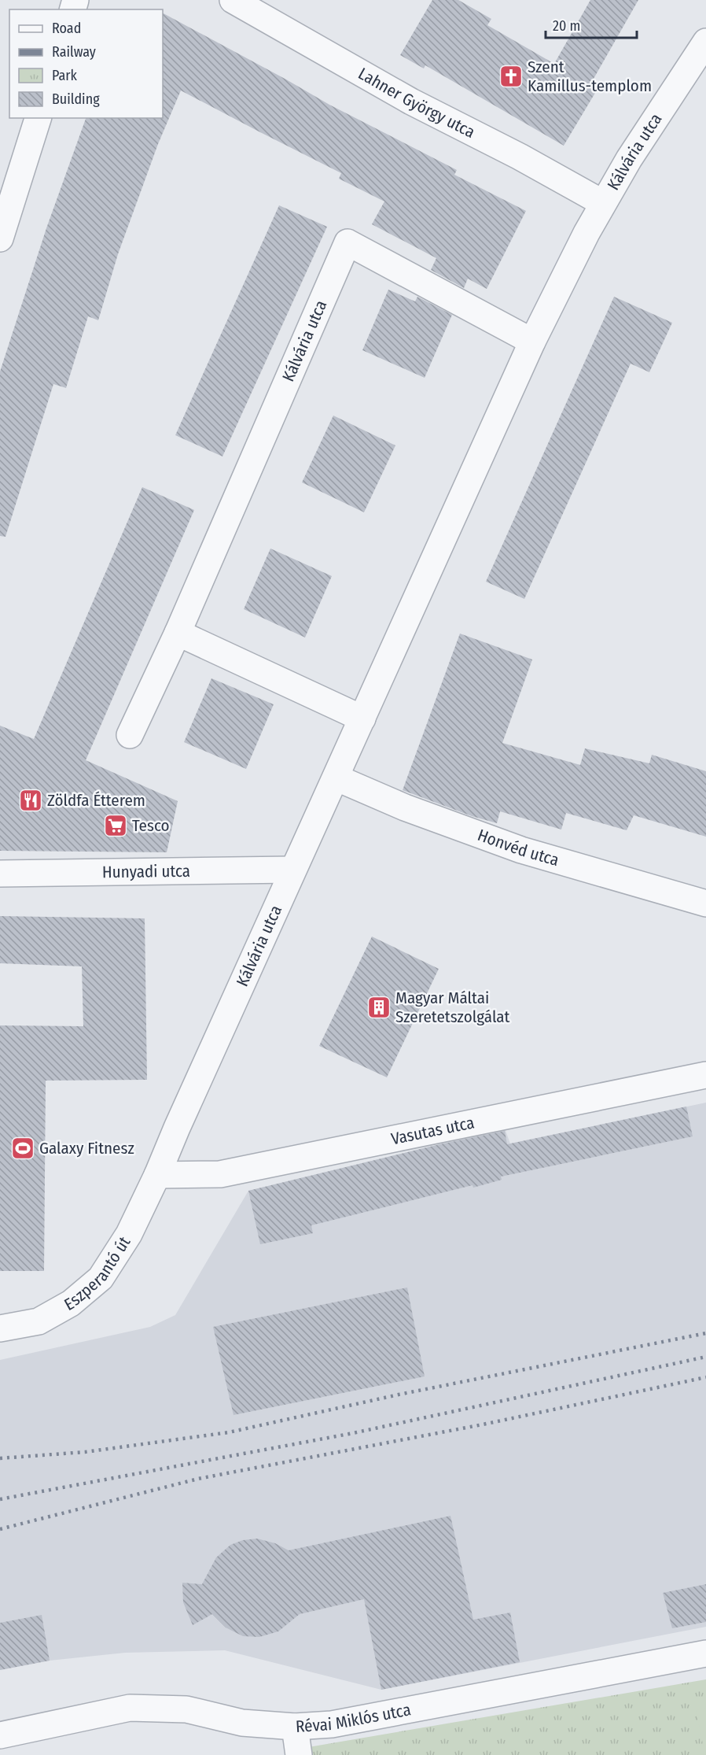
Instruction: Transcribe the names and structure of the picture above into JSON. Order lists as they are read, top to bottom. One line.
{"streets":{"street":["Lahner György utca","Kálvária utca","Honvéd utca","Hunyadi utca","Vasutas utca","Eszperantó út","Révai Miklós utca"]},"crossings":[["Lahner György utca","Kálvária utca"],["Kálvária utca","Honvéd utca"],["Kálvária utca","Hunyadi utca"],["Kálvária utca","Vasutas utca"],["Kálvária utca","Eszperantó út"],["Vasutas utca","Eszperantó út"]],"places":{"church":["Szent Kamillus-templom"],"restaurant":["Zöldfa Étterem"],"supermarket":["Tesco"],"building":["Magyar Máltai Szeretetszolgálat"],"sports":["Galaxy Fitnesz"]},"legend":["Road","Railway","Park","Building"],"scale_bar":"20 m"}
